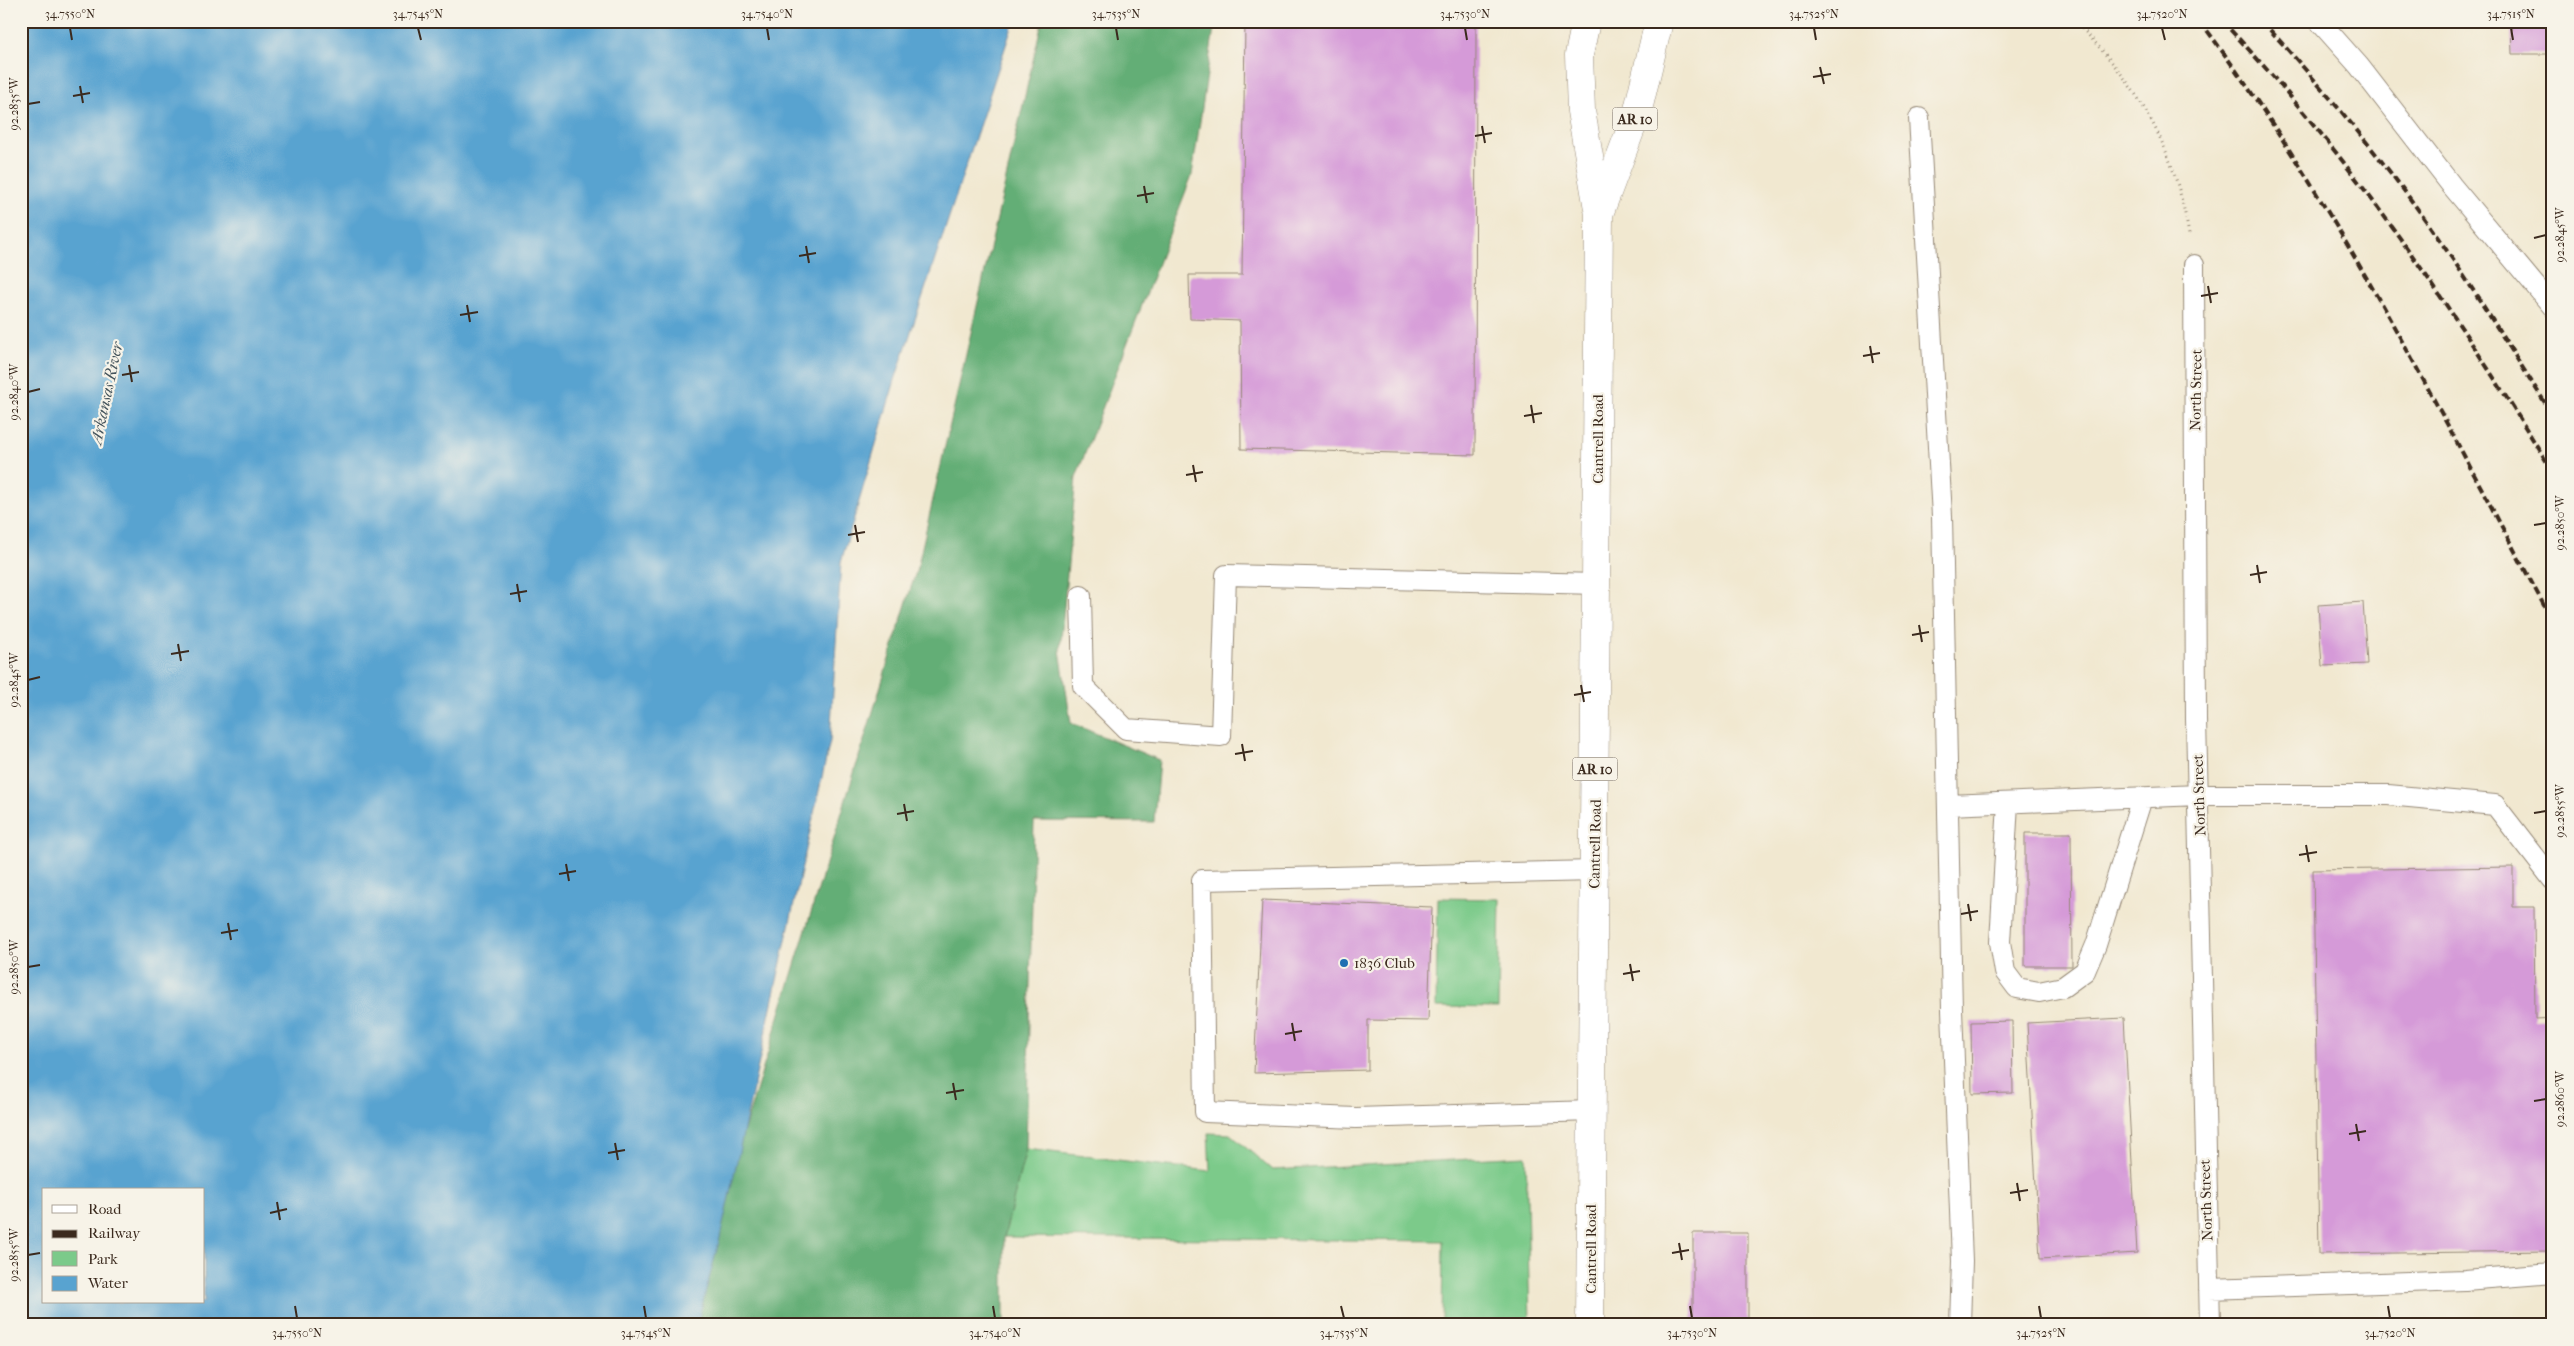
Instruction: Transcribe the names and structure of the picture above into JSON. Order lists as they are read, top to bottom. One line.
{"streets":{"main road":["AR 10","Cantrell Road"],"lane":["North Street"]},"crossings":[["AR 10","Cantrell Road"]],"water":["Arkansas River"],"places":["1836 Club"],"legend":["Road","Railway","Park","Water"],"coordinates":["34.7550°N","34.7545°N","34.7540°N","34.7535°N","34.7530°N","34.7525°N","34.7520°N","34.7515°N","92.2835°W","92.2845°W","92.2840°W","92.2850°W","92.2855°W","92.2860°W"]}
